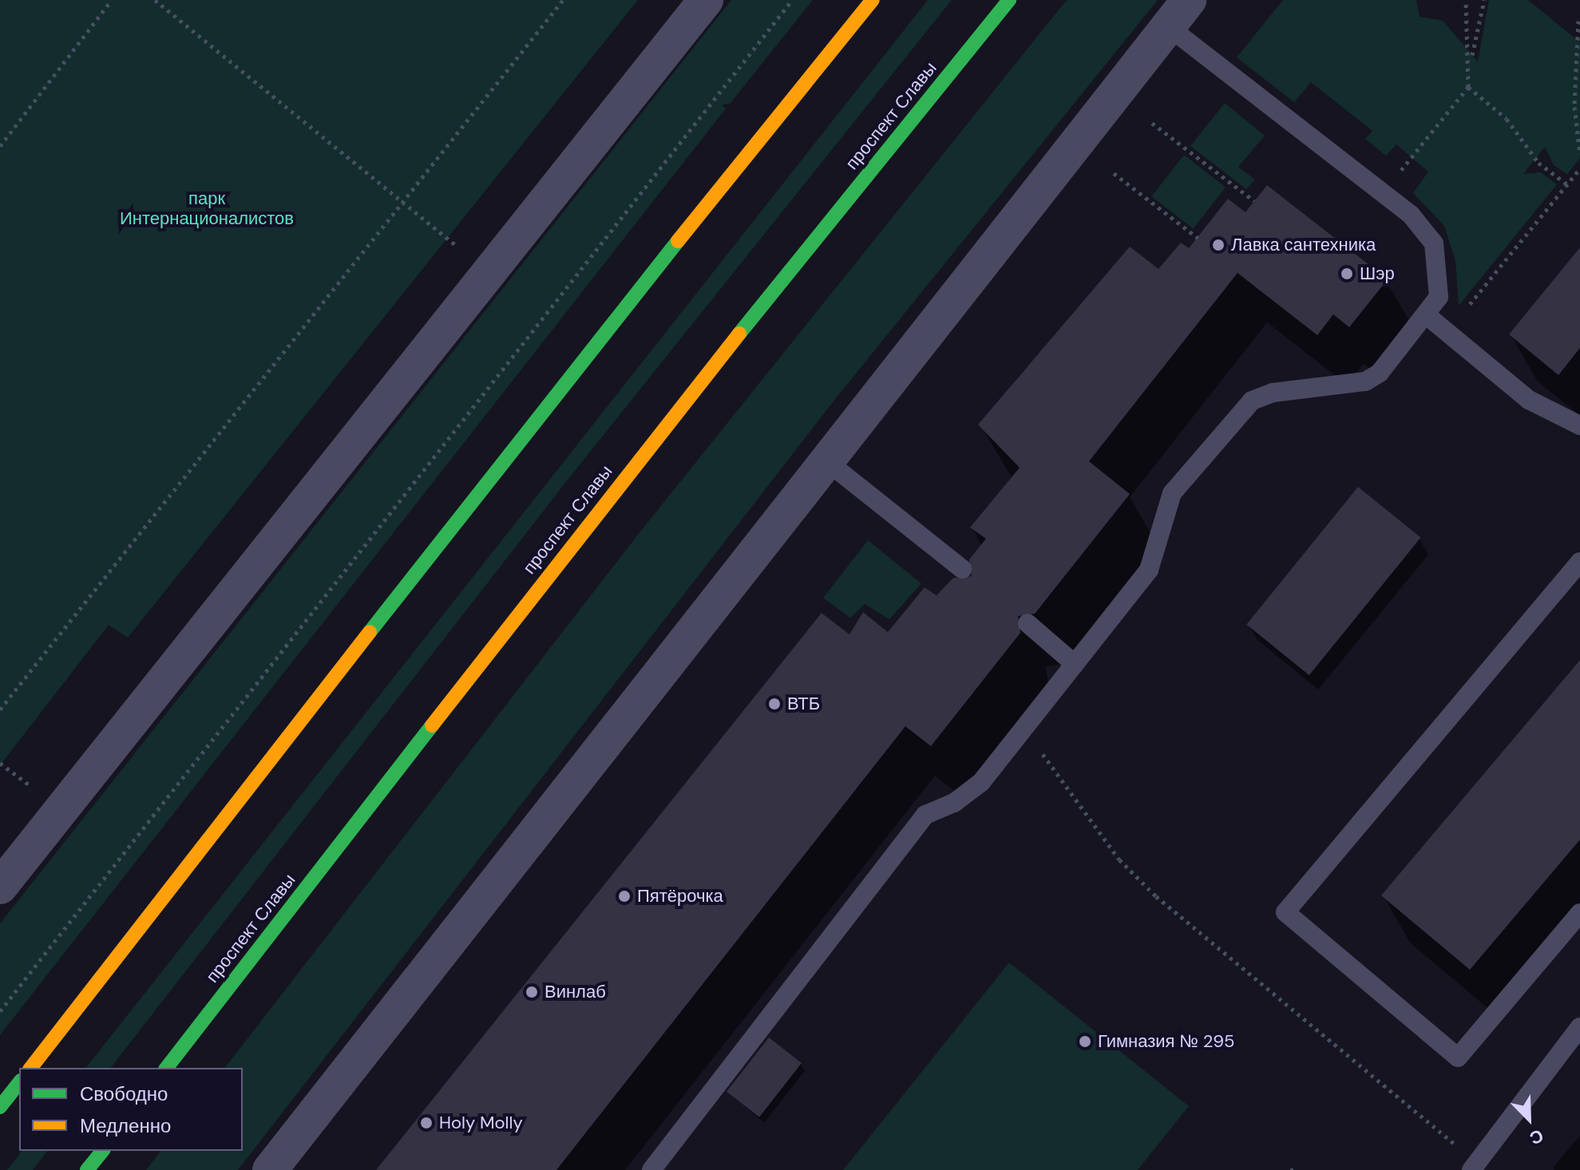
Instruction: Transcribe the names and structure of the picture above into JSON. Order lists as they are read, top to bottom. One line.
{"streets":{"main road":["проспект Славы"]},"parks":["парк Интернационалистов"],"places":["Лавка сантехника","Шэр","ВТБ","Пятёрочка","Винлаб","Гимназия № 295","Holy Molly"],"legend":["Свободно","Медленно"],"north":"bottom right"}
